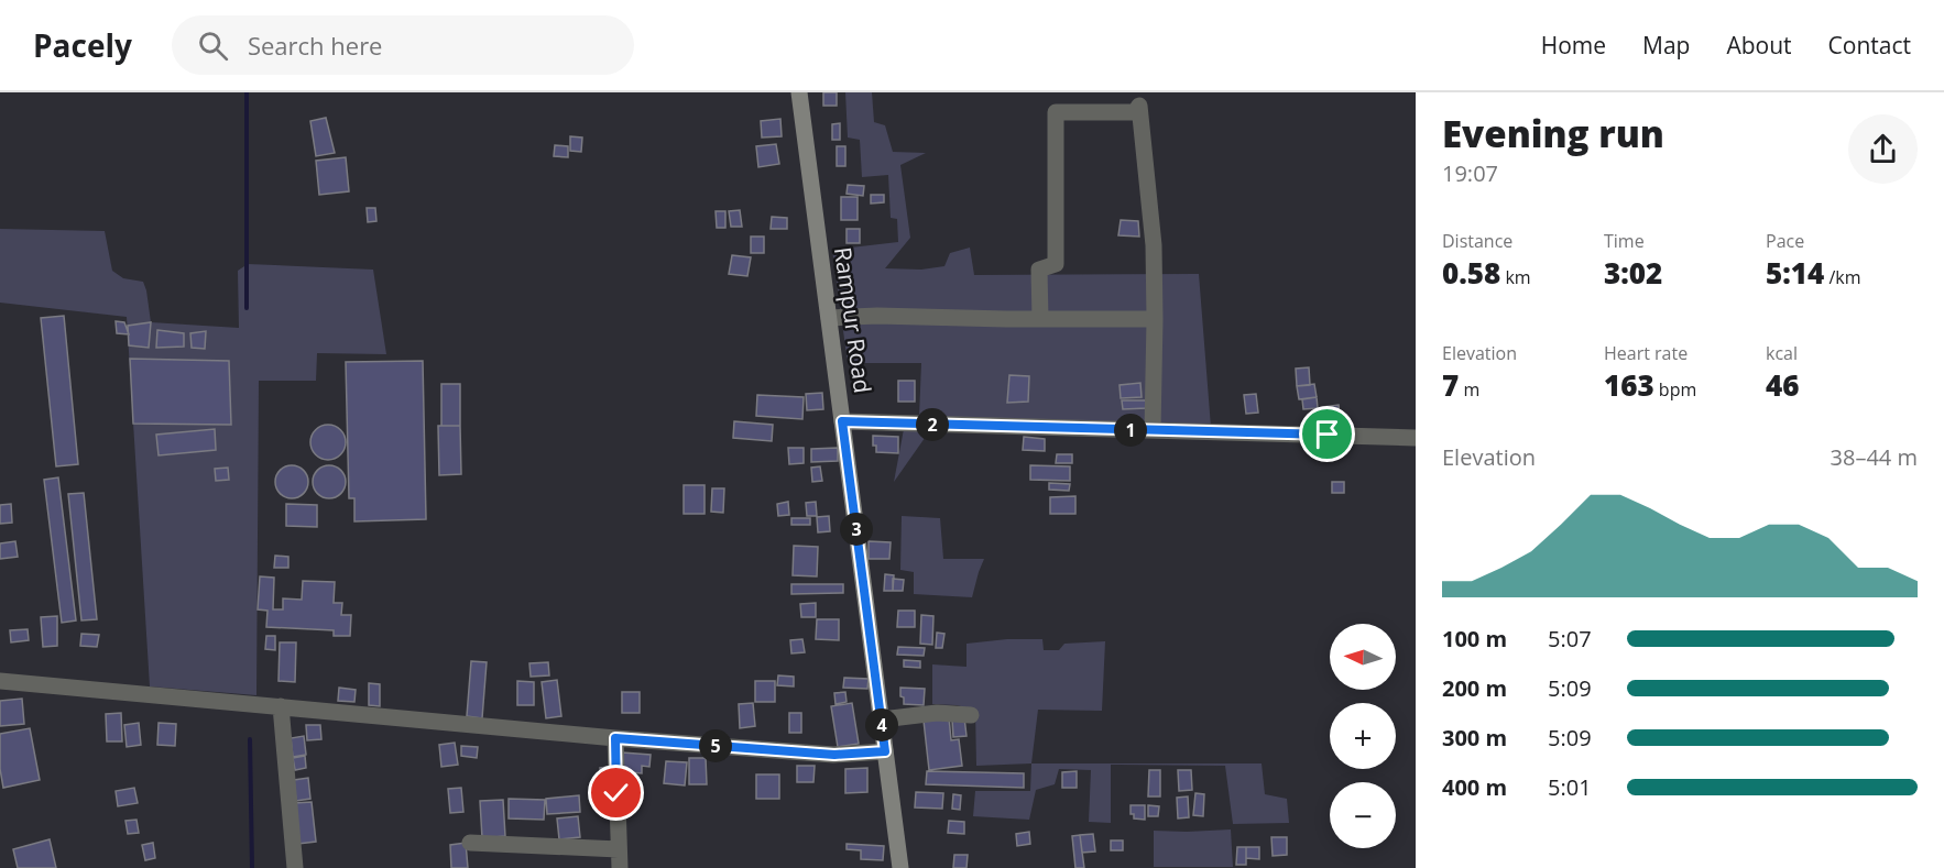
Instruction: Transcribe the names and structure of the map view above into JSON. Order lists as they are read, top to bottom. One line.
{"streets":{"main road":["Rampur Road"]},"north":"left","page":{"header":"Pacely","search":"Search here","nav":["Home","Map","About","Contact"],"heading":["Evening run","19:07"],"stats":[["Distance","0.58 km"],["Time","3:02"],["Pace","5:14 /km"],["Elevation","7 m"],["Heart rate","163 bpm"],["kcal","46"]],"pins":["2","1","3","4","5"],"chart":["Elevation","38–44 m"],"list":[{"name":"100 m","note":"5:07"},{"name":"200 m","note":"5:09"},{"name":"300 m","note":"5:09"},{"name":"400 m","note":"5:01"}],"map_buttons":["+","−"]}}
